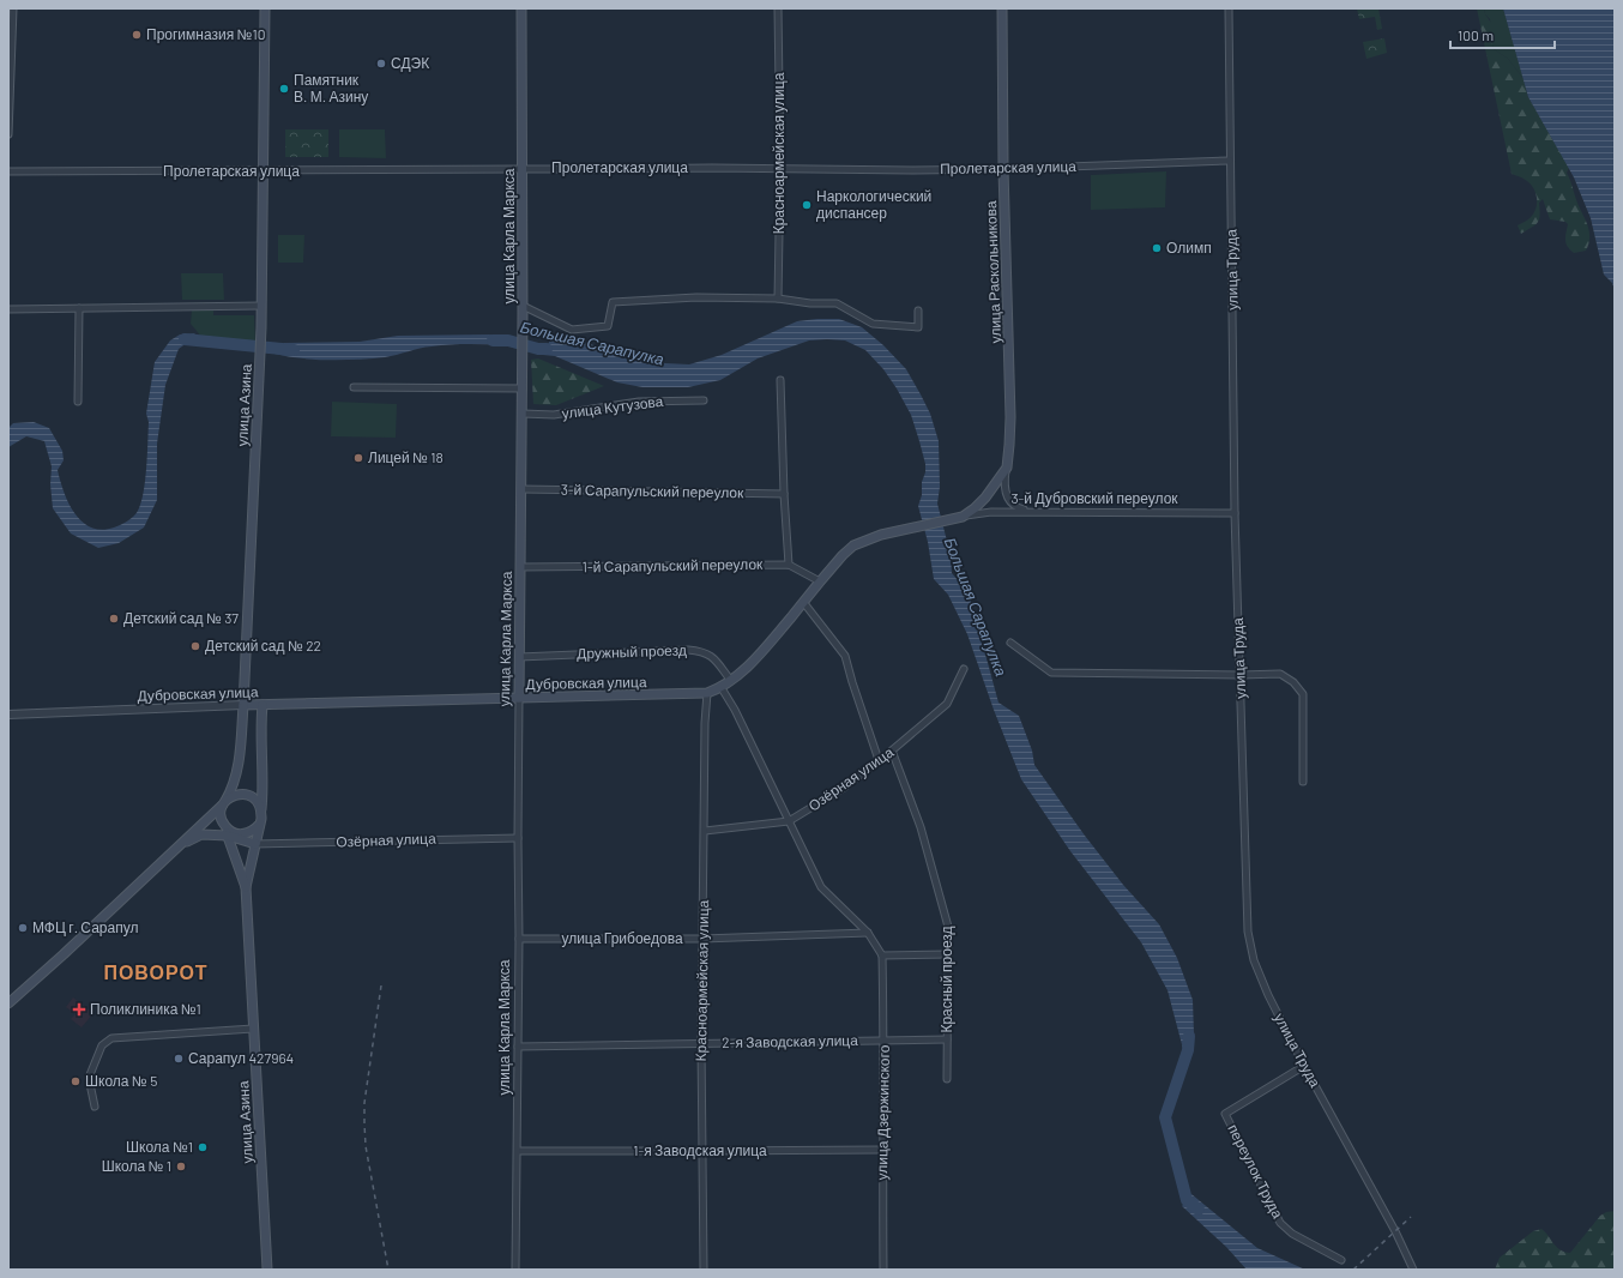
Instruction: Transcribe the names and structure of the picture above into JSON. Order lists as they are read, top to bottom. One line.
{"streets":{"main road":["улица Карла Маркса","улица Раскольникова","улица Азина","Дубровская улица"],"street":["Красноармейская улица","Пролетарская улица","улица Труда","улица Кутузова","3-й Сарапульский переулок","3-й Дубровский переулок","1-й Сарапульский переулок","Дружный проезд","Озёрная улица","улица Грибоедова","Красный проезд","2-я Заводская улица","улица Дзержинского","1-я Заводская улица","переулок Труда"]},"crossings":[["Красноармейская улица","Пролетарская улица"],["Красноармейская улица","Дубровская улица"],["Красноармейская улица","Озёрная улица"],["Красноармейская улица","улица Грибоедова"],["Красноармейская улица","2-я Заводская улица"],["Красноармейская улица","1-я Заводская улица"],["Пролетарская улица","улица Карла Маркса"],["Пролетарская улица","улица Труда"],["Пролетарская улица","улица Раскольникова"],["Пролетарская улица","улица Азина"],["улица Карла Маркса","улица Кутузова"],["улица Карла Маркса","3-й Сарапульский переулок"],["улица Карла Маркса","1-й Сарапульский переулок"],["улица Карла Маркса","Дружный проезд"],["улица Карла Маркса","Дубровская улица"],["улица Карла Маркса","Озёрная улица"],["улица Карла Маркса","улица Грибоедова"],["улица Карла Маркса","2-я Заводская улица"],["улица Карла Маркса","1-я Заводская улица"],["улица Труда","3-й Дубровский переулок"],["улица Труда","переулок Труда"],["улица Раскольникова","3-й Дубровский переулок"],["улица Раскольникова","Дубровская улица"],["улица Азина","Дубровская улица"],["улица Азина","Озёрная улица"],["3-й Дубровский переулок","Дубровская улица"],["1-й Сарапульский переулок","Дубровская улица"],["Дружный проезд","Дубровская улица"],["Озёрная улица","Красный проезд"],["Красный проезд","2-я Заводская улица"],["2-я Заводская улица","улица Дзержинского"],["улица Дзержинского","1-я Заводская улица"]],"districts":["ПОВОРОТ"],"water":["Большая Сарапулка"],"places":{"other":["Прогимназия №10","СДЭК","Памятник В. М. Азину","Наркологический диспансер","Олимп","Лицей № 18","Детский сад № 37","Детский сад № 22","МФЦ г. Сарапул","Сарапул 427964","Школа № 5","Школа №1","Школа № 1"],"health":["Поликлиника №1"]},"scale_bar":"100 m"}
